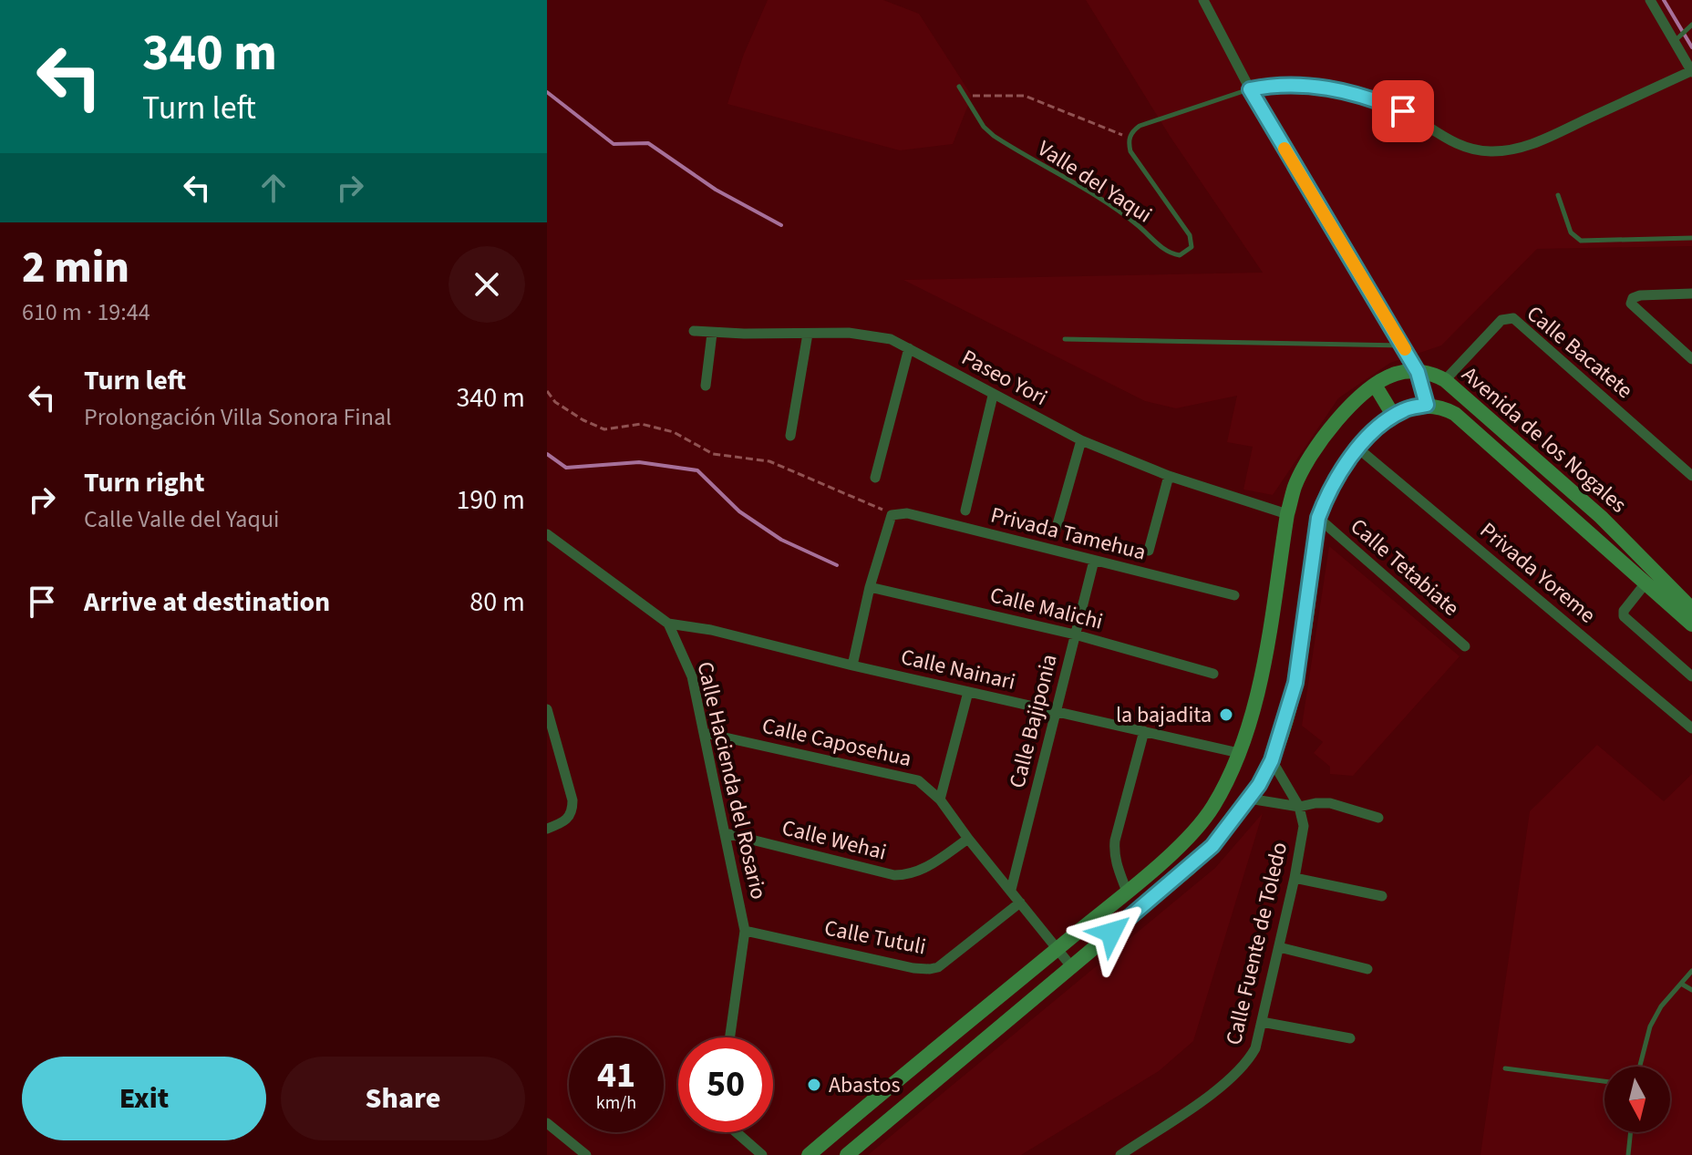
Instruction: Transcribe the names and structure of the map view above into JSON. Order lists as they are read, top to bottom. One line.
{"streets":{"main road":["Avenida de los Nogales"],"street":["Calle Bacatete","Paseo Yori","Privada Tamehua","Calle Tetabiate","Privada Yoreme","Calle Malichi","Calle Nainari","Calle Bajiponia","Calle Caposehua","Calle Hacienda del Rosario","Calle Wehai","Calle Tutuli","Calle Fuente de Toledo"],"lane":["Valle del Yaqui"]},"crossings":[["Calle Bacatete","Avenida de los Nogales"],["Paseo Yori","Avenida de los Nogales"],["Avenida de los Nogales","Calle Nainari"],["Avenida de los Nogales","Calle Caposehua"],["Privada Tamehua","Calle Bajiponia"],["Calle Malichi","Calle Bajiponia"],["Calle Nainari","Calle Bajiponia"],["Calle Nainari","Calle Hacienda del Rosario"],["Calle Bajiponia","Calle Caposehua"],["Calle Caposehua","Calle Hacienda del Rosario"],["Calle Caposehua","Calle Wehai"],["Calle Caposehua","Calle Tutuli"],["Calle Hacienda del Rosario","Calle Wehai"],["Calle Hacienda del Rosario","Calle Tutuli"]],"places":["la bajadita","Abastos"],"north":"bottom","page":{"turn":["340 m","Turn left"],"heading":["2 min","610 m · 19:44"],"list":[{"name":"Turn left","note":"Prolongación Villa Sonora Final","value":"340 m"},{"name":"Turn right","note":"Calle Valle del Yaqui","value":"190 m"},{"name":"Arrive at destination","value":"80 m"}],"speed":"41 km/h","limit":"50","buttons":["Exit","Share"]}}
